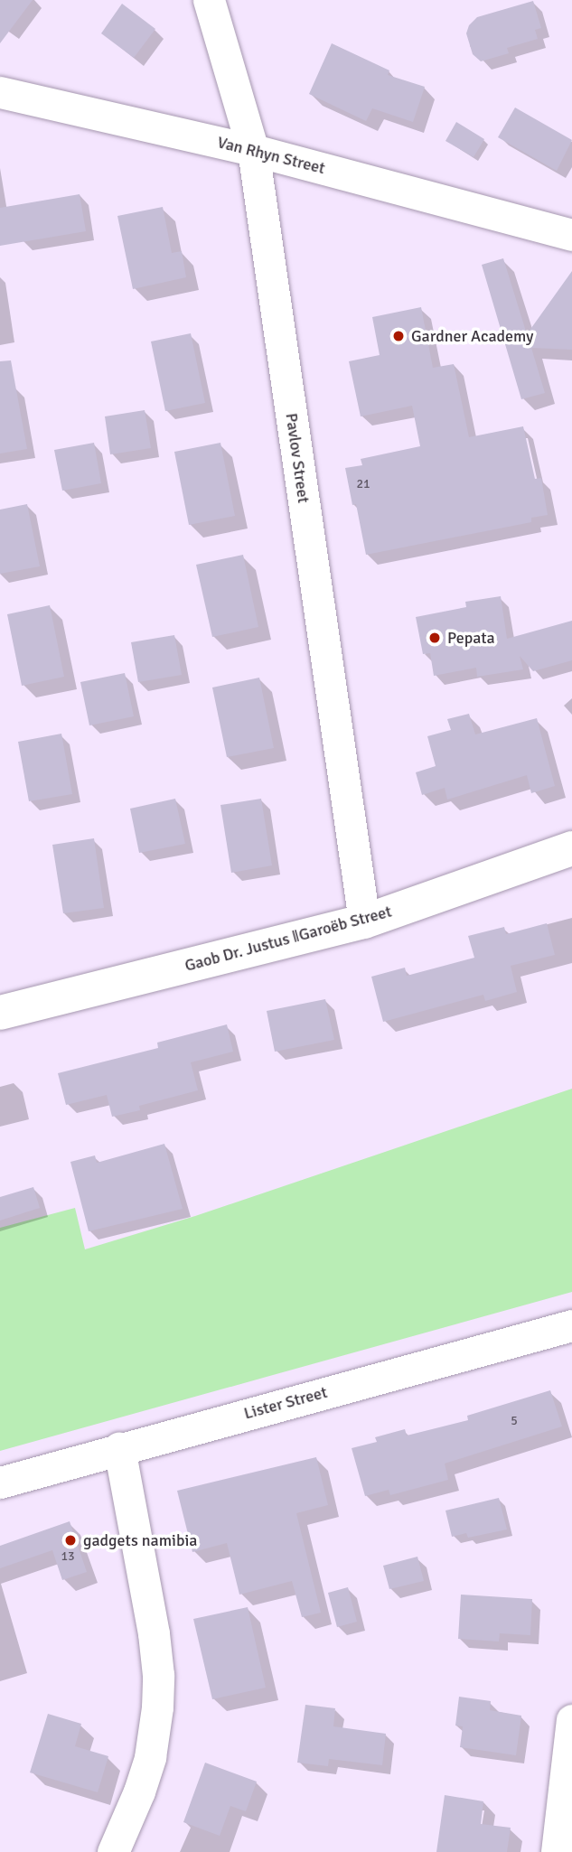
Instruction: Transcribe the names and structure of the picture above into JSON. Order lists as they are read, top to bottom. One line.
{"streets":{"street":["Van Rhyn Street","Pavlov Street","Gaob Dr. Justus ǁGaroëb Street","Lister Street"]},"crossings":[["Van Rhyn Street","Pavlov Street"],["Pavlov Street","Gaob Dr. Justus ǁGaroëb Street"]],"places":["Gardner Academy","Pepata","gadgets namibia"],"house_numbers":["21","5","13"]}
